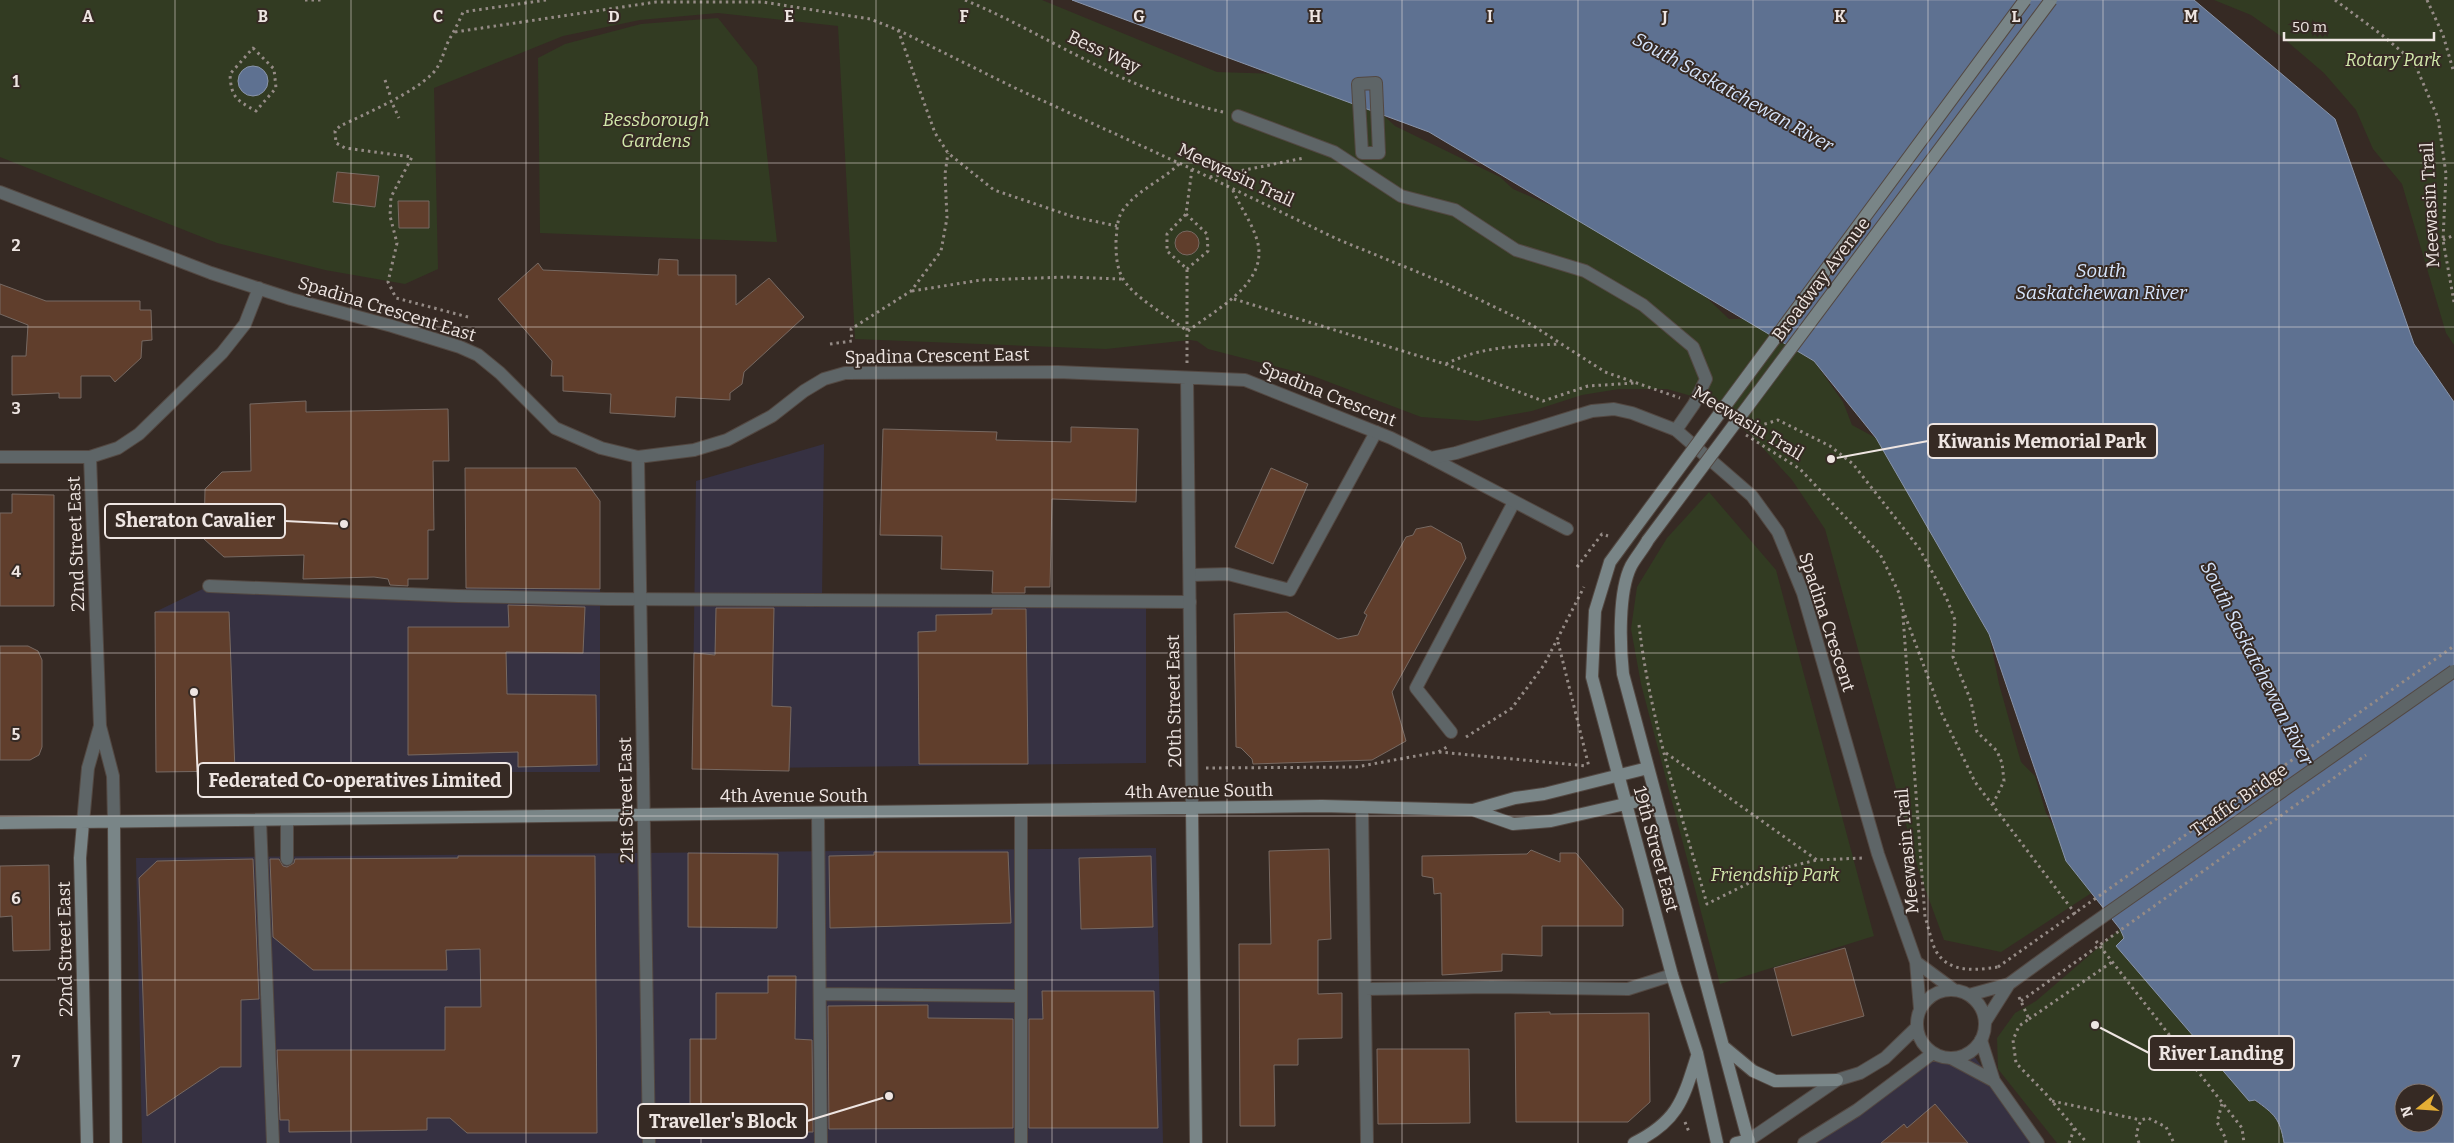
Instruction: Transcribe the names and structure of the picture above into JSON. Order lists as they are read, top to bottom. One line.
{"streets":{"main road":["Broadway Avenue","22nd Street East","20th Street East","4th Avenue South","19th Street East"],"street":["Spadina Crescent East","Spadina Crescent","21st Street East","Traffic Bridge"],"path":["Bess Way","Meewasin Trail"]},"crossings":[["Broadway Avenue","19th Street East"],["Spadina Crescent East","Spadina Crescent"],["Spadina Crescent East","22nd Street East"],["Spadina Crescent East","21st Street East"],["Spadina Crescent","20th Street East"],["22nd Street East","4th Avenue South"],["20th Street East","4th Avenue South"],["4th Avenue South","21st Street East"],["4th Avenue South","19th Street East"]],"water":["South Saskatchewan River"],"parks":["Rotary Park","Bessborough Gardens","Friendship Park"],"places":["Kiwanis Memorial Park","Sheraton Cavalier","Federated Co-operatives Limited","River Landing","Traveller's Block"],"scale_bar":"50 m","north":"left","grid":{"columns":["A","B","C","D","E","F","G","H","I","J","K","L","M"],"rows":["1","2","3","4","5","6","7"]}}
